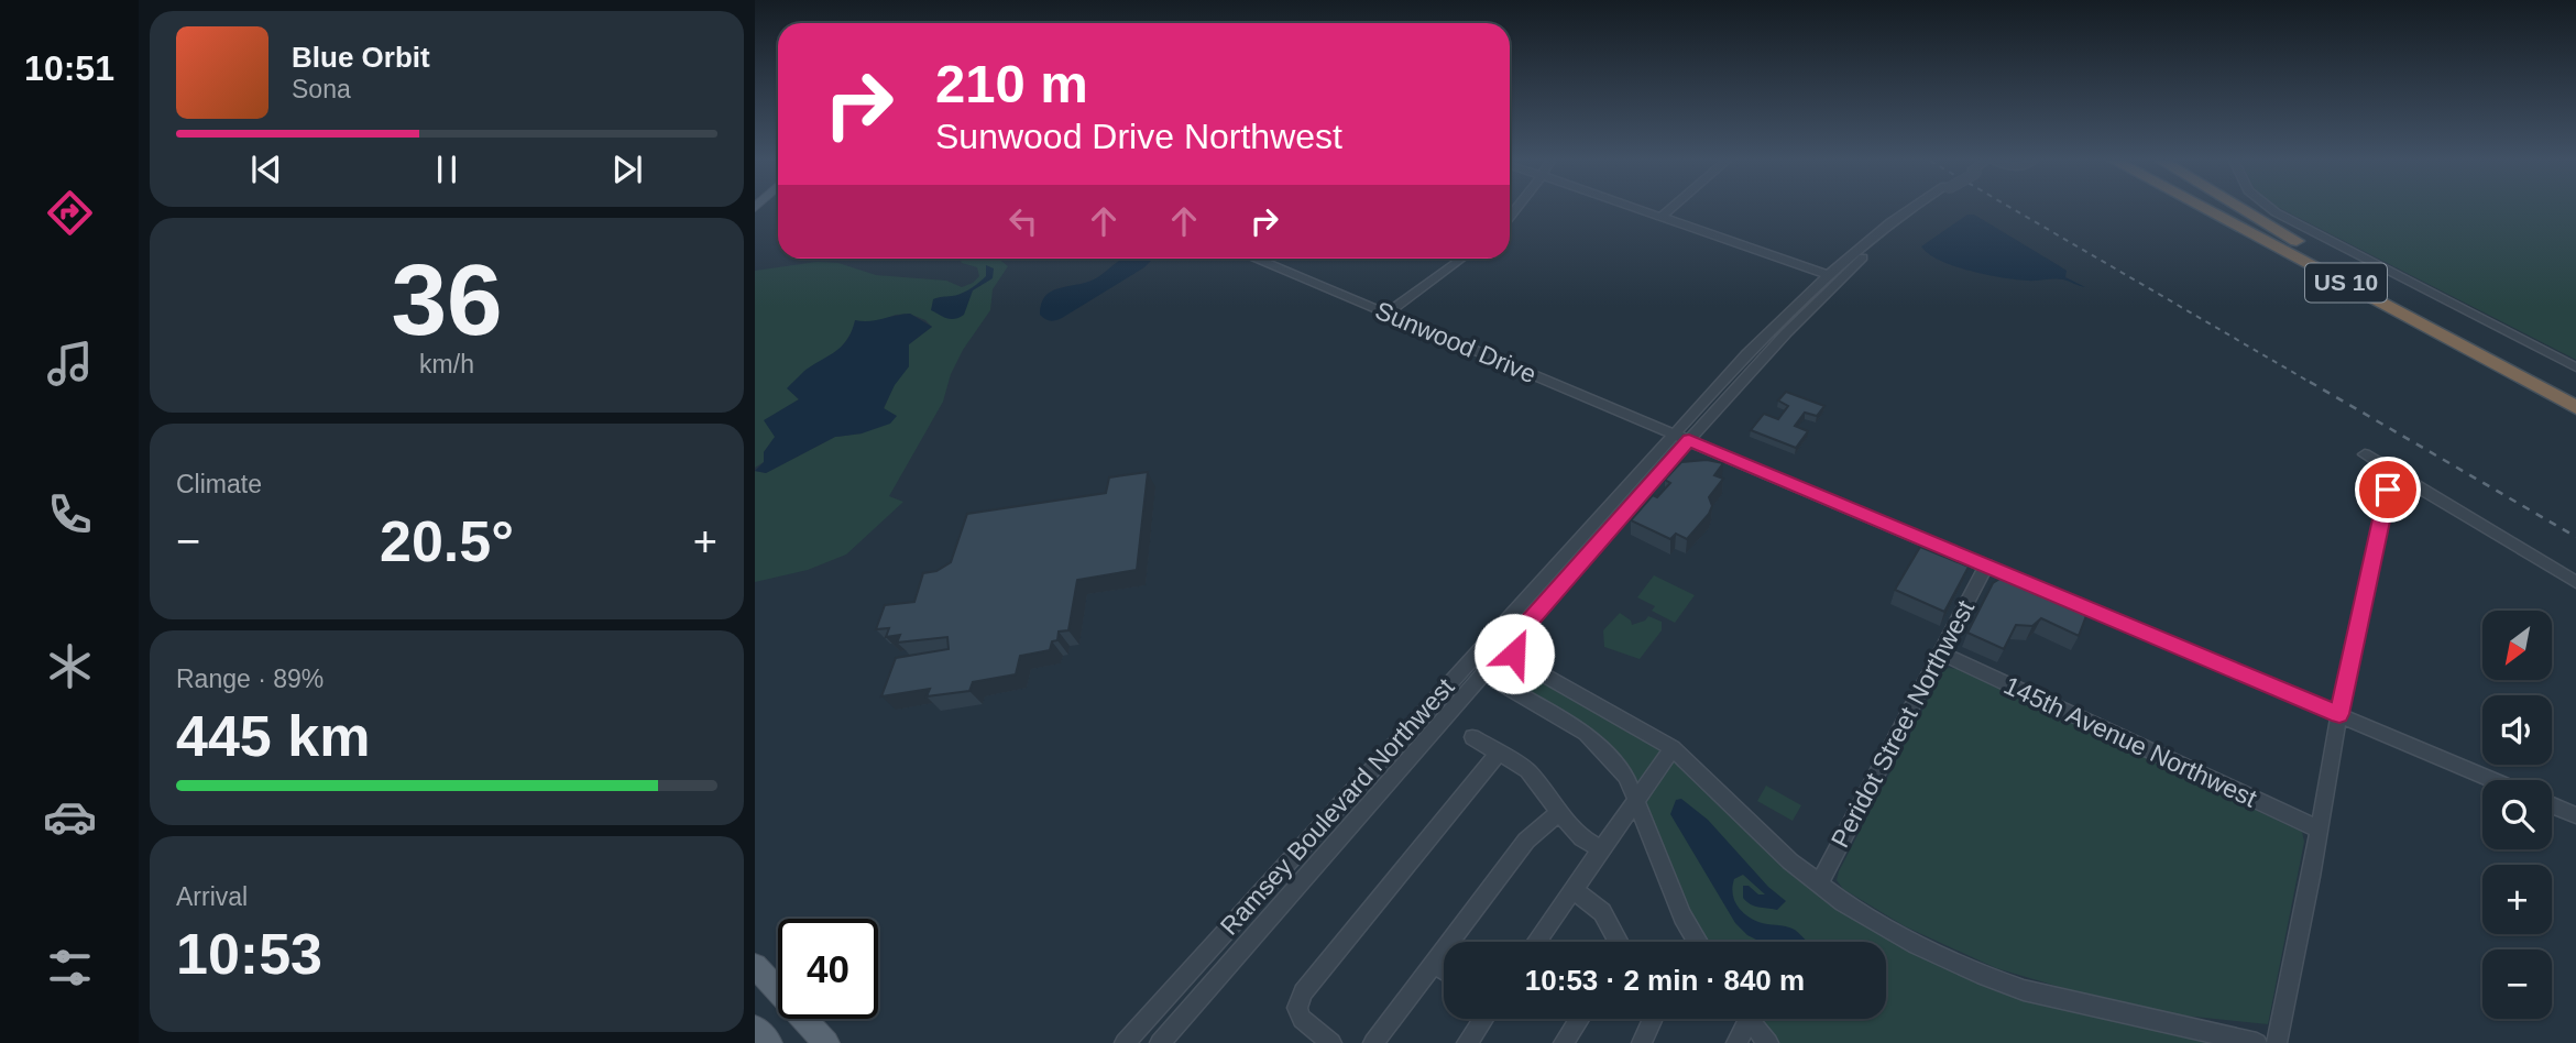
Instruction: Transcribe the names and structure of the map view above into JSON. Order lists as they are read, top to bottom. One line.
{"streets":{"highway":["US 10"],"street":["Sunwood Drive","Peridot Street Northwest","145th Avenue Northwest","Ramsey Boulevard Northwest"]},"crossings":[["Sunwood Drive","Ramsey Boulevard Northwest"],["Peridot Street Northwest","145th Avenue Northwest"]],"north":"bottom left","page":{"tabs":"10:51","turn":["210 m","Sunwood Drive Northwest"],"song":["Blue Orbit","Sona"],"tile":[["36","km/h"],"Climate",["Range · 89%","445 km"],["Arrival","10:53"]],"heat":["−","20.5°","+"],"map_buttons":["+","−"],"limit":"40","trip":"10:53 · 2 min · 840 m"}}
